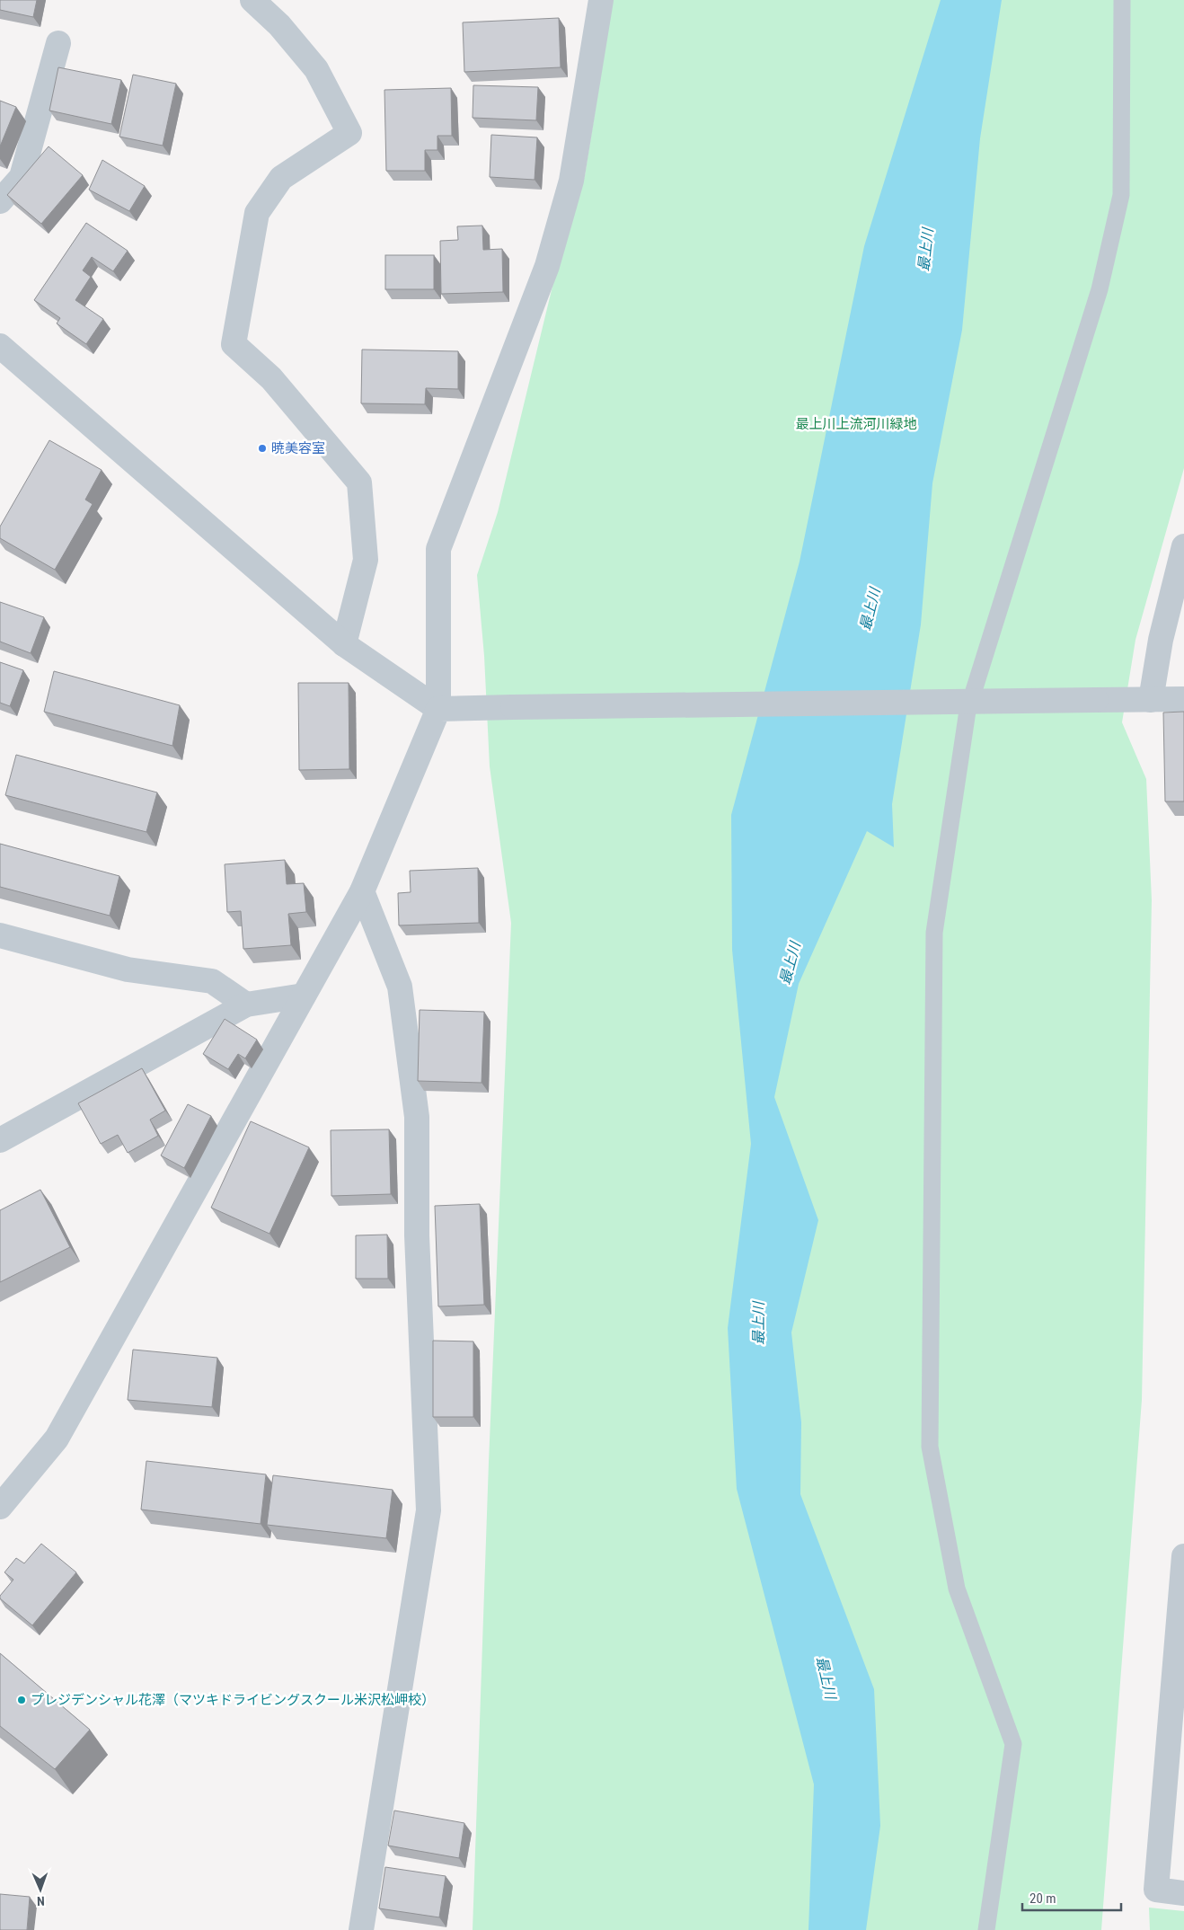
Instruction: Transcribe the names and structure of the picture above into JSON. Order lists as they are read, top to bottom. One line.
{"water":["最上川"],"parks":["最上川上流河川緑地"],"places":["暁美容室","プレジデンシャル花澤（マツキドライビングスクール米沢松岬校）"],"scale_bar":"20 m","north":"bottom"}
